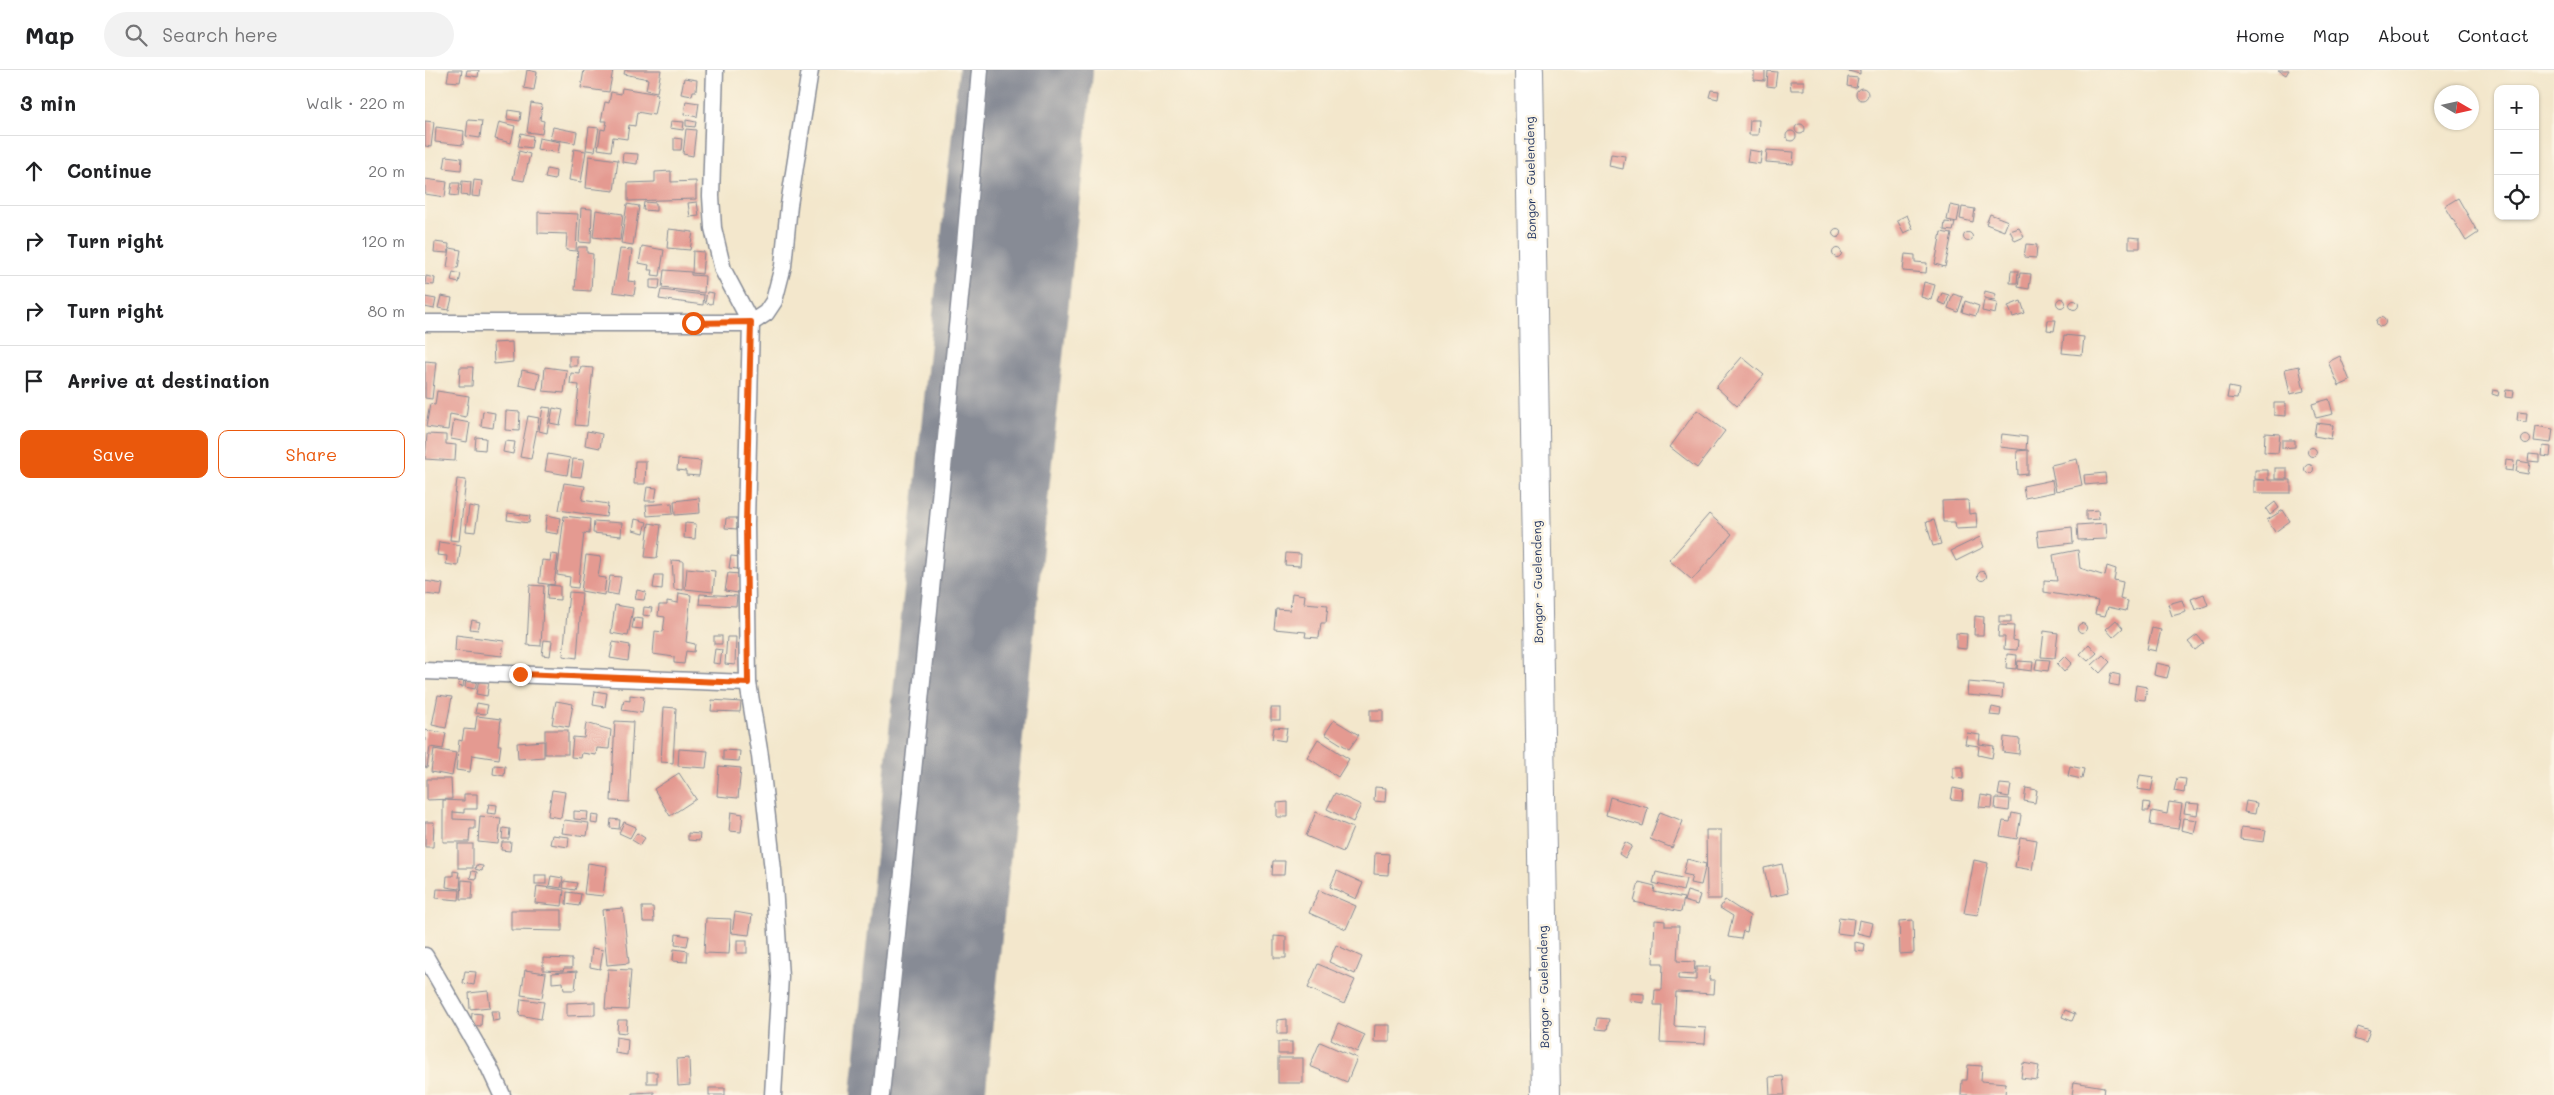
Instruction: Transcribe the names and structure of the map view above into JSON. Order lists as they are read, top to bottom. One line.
{"streets":{"highway":["Bongor - Guelendeng"]},"north":"right","page":{"header":"Map","search":"Search here","nav":["Home","Map","About","Contact"],"heading":["3 min","Walk · 220 m"],"map_buttons":["+","−"],"list":[["Continue","20 m"],["Turn right","120 m"],["Turn right","80 m"],"Arrive at destination"],"buttons":["Save","Share"]}}
